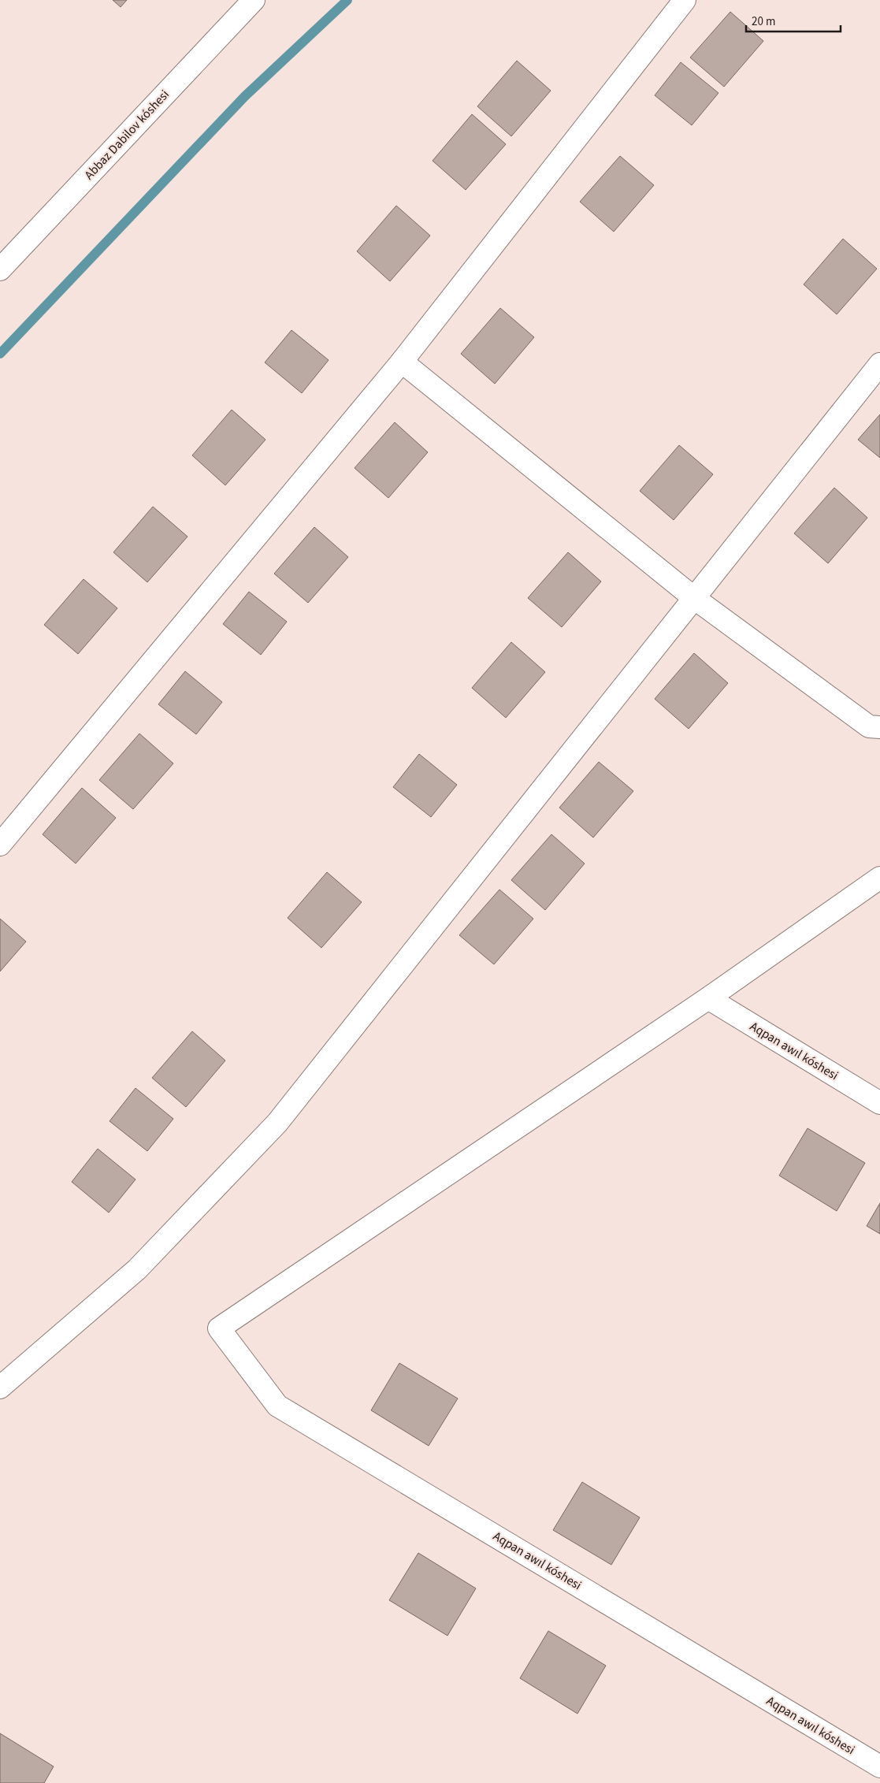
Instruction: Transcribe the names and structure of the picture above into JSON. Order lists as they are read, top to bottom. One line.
{"streets":{"street":["Abbaz Dabilov kóshesi","Aqpan awıl kóshesi"]},"scale_bar":"20 m"}
